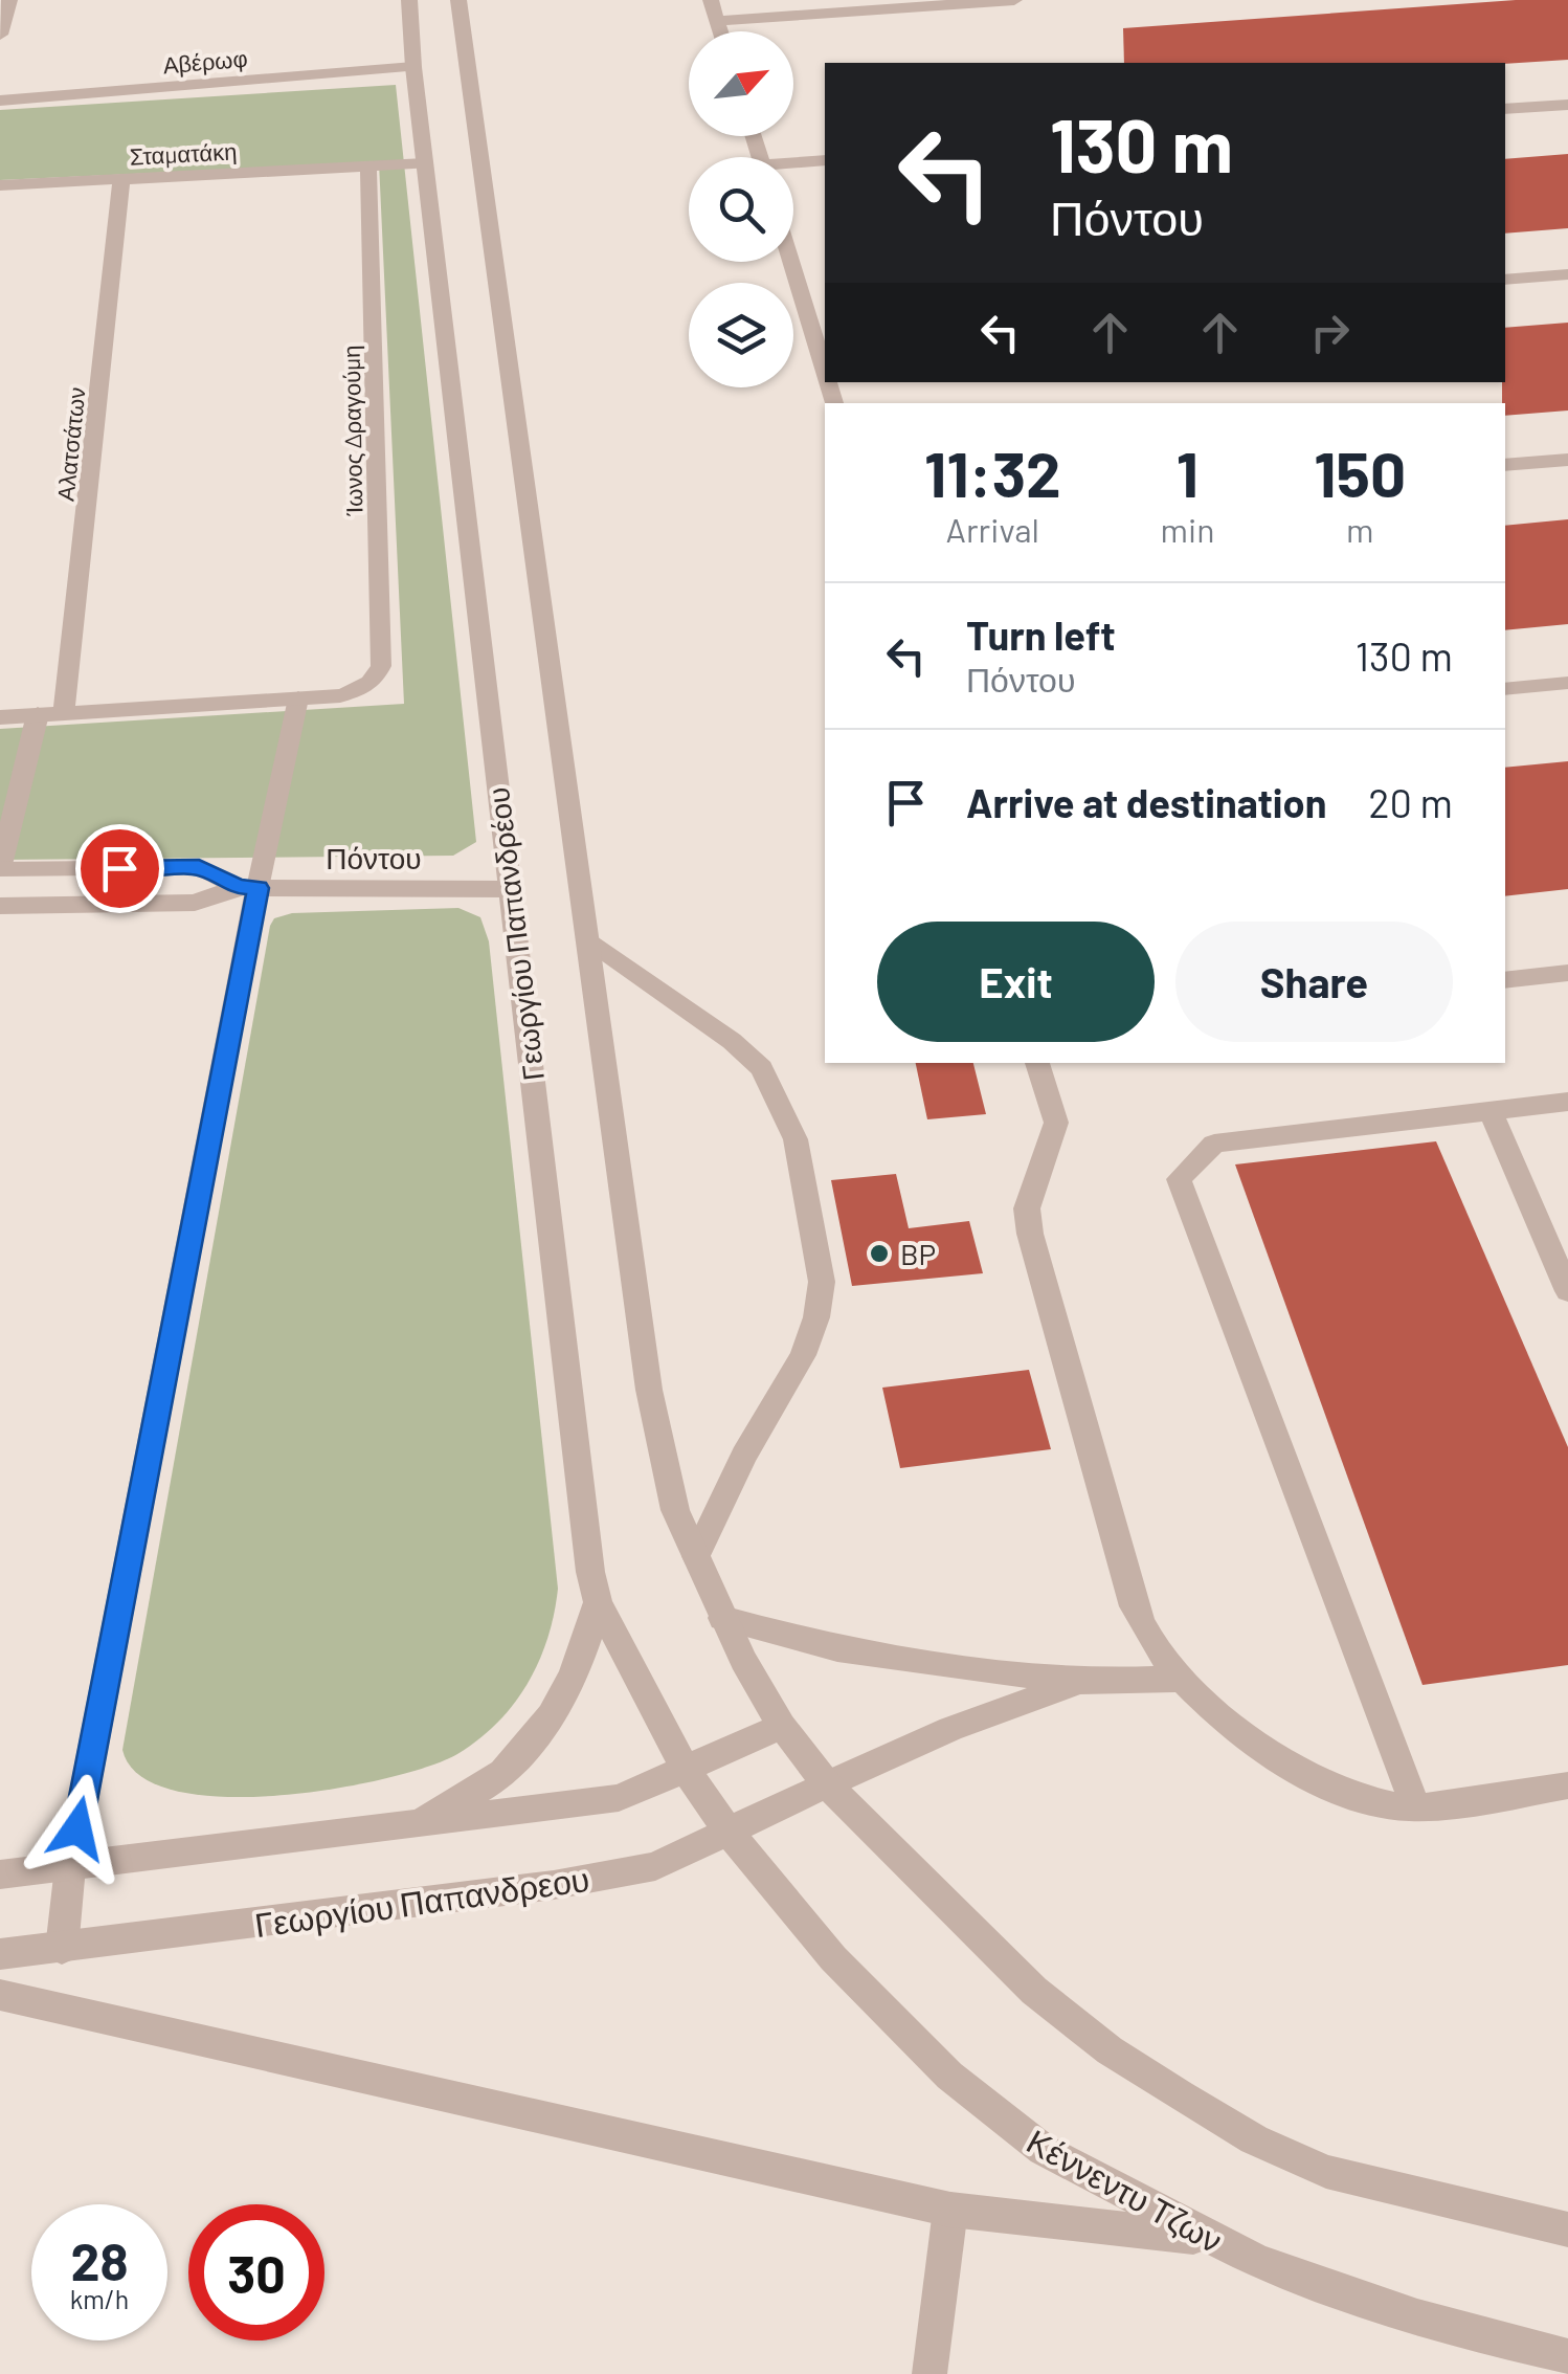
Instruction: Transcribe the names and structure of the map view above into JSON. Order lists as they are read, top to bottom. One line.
{"streets":{"street":["Αβέρωφ","Σταματάκη","Ίωνος Δραγούμη","Αλατσάτων","Πόντου","Γεωργίου Παπανδρέου","Γεωργίου Παπανδρεου","Κέννεντυ Τζων"]},"crossings":[["Αβέρωφ","Γεωργίου Παπανδρέου"],["Σταματάκη","Ίωνος Δραγούμη"],["Σταματάκη","Αλατσάτων"],["Σταματάκη","Γεωργίου Παπανδρέου"],["Πόντου","Γεωργίου Παπανδρέου"],["Γεωργίου Παπανδρέου","Γεωργίου Παπανδρεου"],["Γεωργίου Παπανδρέου","Κέννεντυ Τζων"],["Γεωργίου Παπανδρεου","Κέννεντυ Τζων"]],"places":["BP"],"north":"top right","page":{"turn":["130 m","Πόντου"],"eta":["11:32","Arrival","1","min","150","m"],"list":[{"name":"Turn left","note":"Πόντου","value":"130 m"},{"name":"Arrive at destination","value":"20 m"}],"buttons":["Exit","Share"],"speed":"28 km/h","limit":"30"}}
